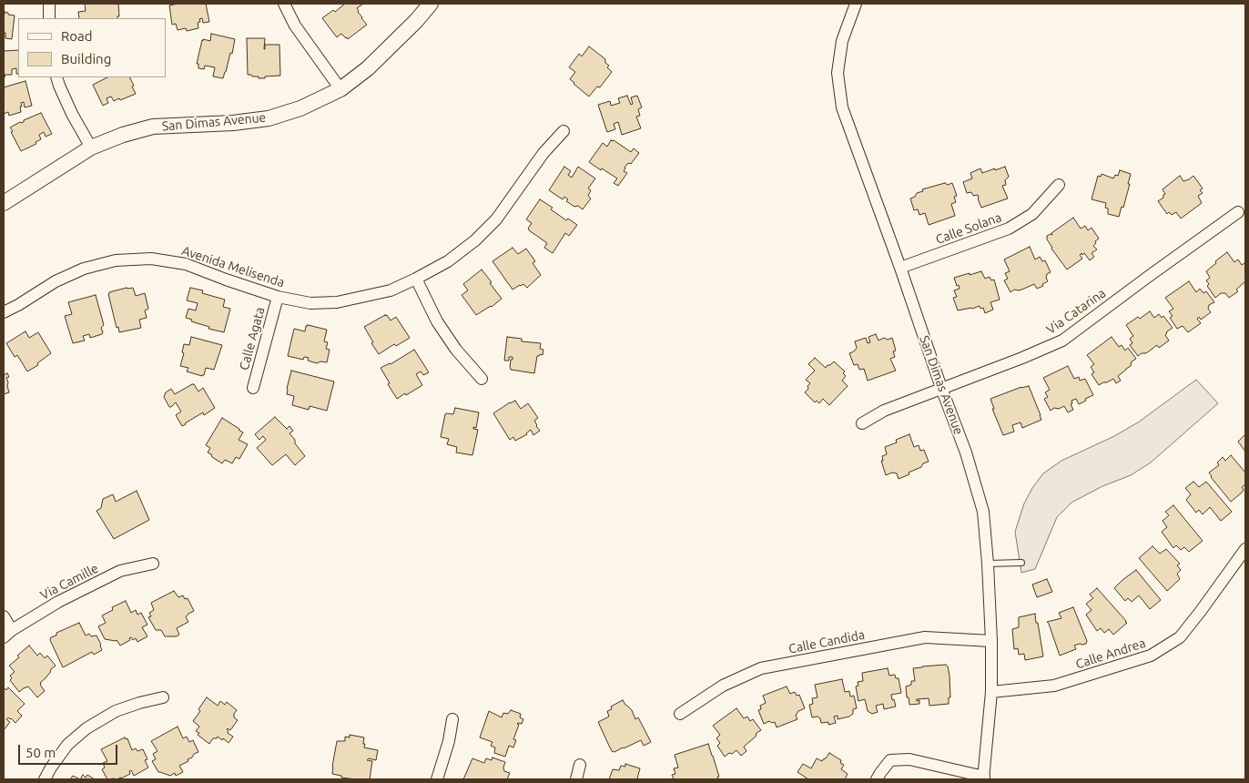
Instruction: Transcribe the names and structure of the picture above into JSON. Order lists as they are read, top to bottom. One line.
{"streets":{"street":["San Dimas Avenue","Calle Solana","Avenida Melisenda","Via Catarina","Calle Agata","Via Camille","Calle Candida","Calle Andrea"]},"crossings":[["San Dimas Avenue","Calle Solana"],["San Dimas Avenue","Via Catarina"],["San Dimas Avenue","Calle Candida"],["San Dimas Avenue","Calle Andrea"],["Avenida Melisenda","Calle Agata"]],"legend":["Road","Building"],"scale_bar":"50 m"}
